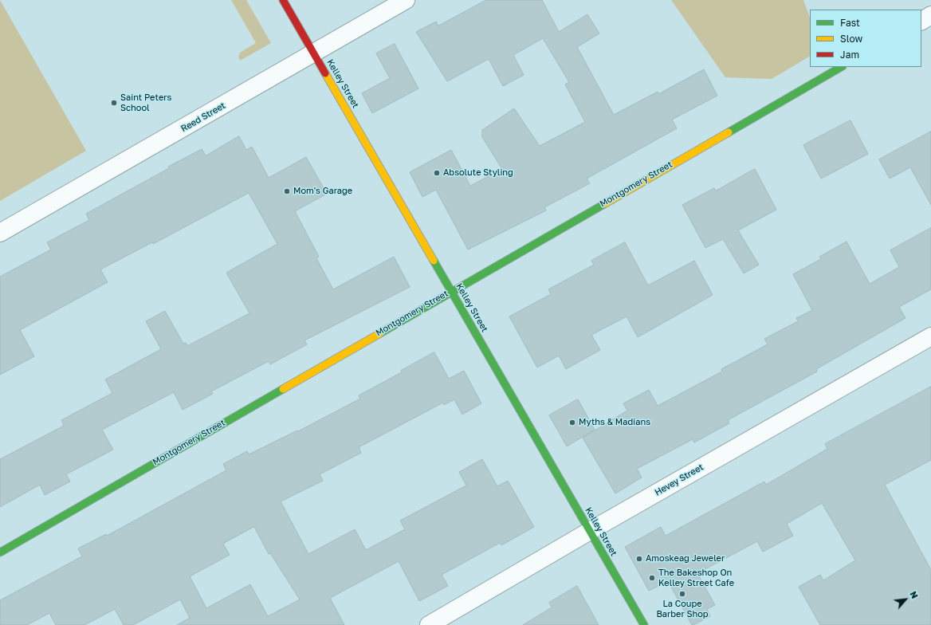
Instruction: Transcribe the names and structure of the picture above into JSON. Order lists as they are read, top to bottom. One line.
{"streets":{"street":["Kelley Street","Reed Street","Montgomery Street","Hevey Street"]},"crossings":[["Kelley Street","Reed Street"],["Kelley Street","Montgomery Street"],["Kelley Street","Hevey Street"]],"places":["Saint Peters School","Absolute Styling","Mom's Garage","Myths & Madians","Amoskeag Jeweler","The Bakeshop On Kelley Street Cafe","La Coupe Barber Shop"],"legend":["Fast","Slow","Jam"],"north":"top right"}
